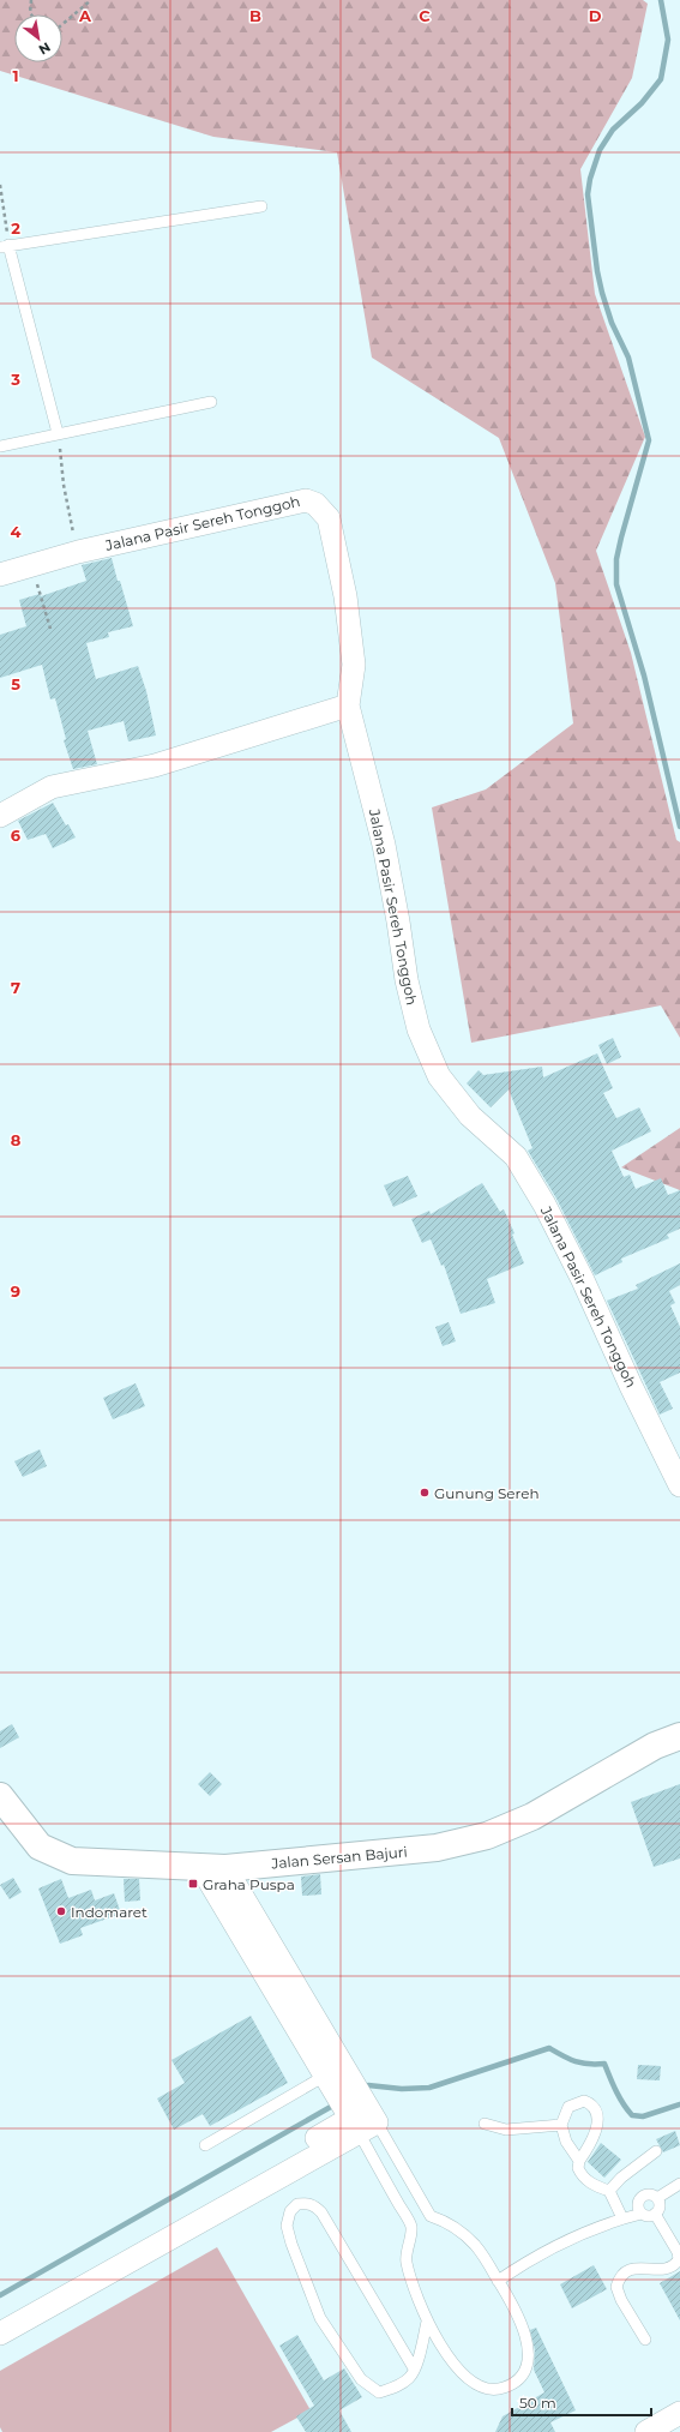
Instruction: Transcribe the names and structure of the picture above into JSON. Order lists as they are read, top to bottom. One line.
{"streets":{"main road":["Jalan Sersan Bajuri"],"street":["Jalana Pasir Sereh Tonggoh"]},"places":{"other":["Gunung Sereh","Indomaret"],"transit":["Graha Puspa"]},"scale_bar":"50 m","north":"bottom right","grid":{"columns":["A","B","C","D"],"rows":["1","2","3","4","5","6","7","8","9"]}}
